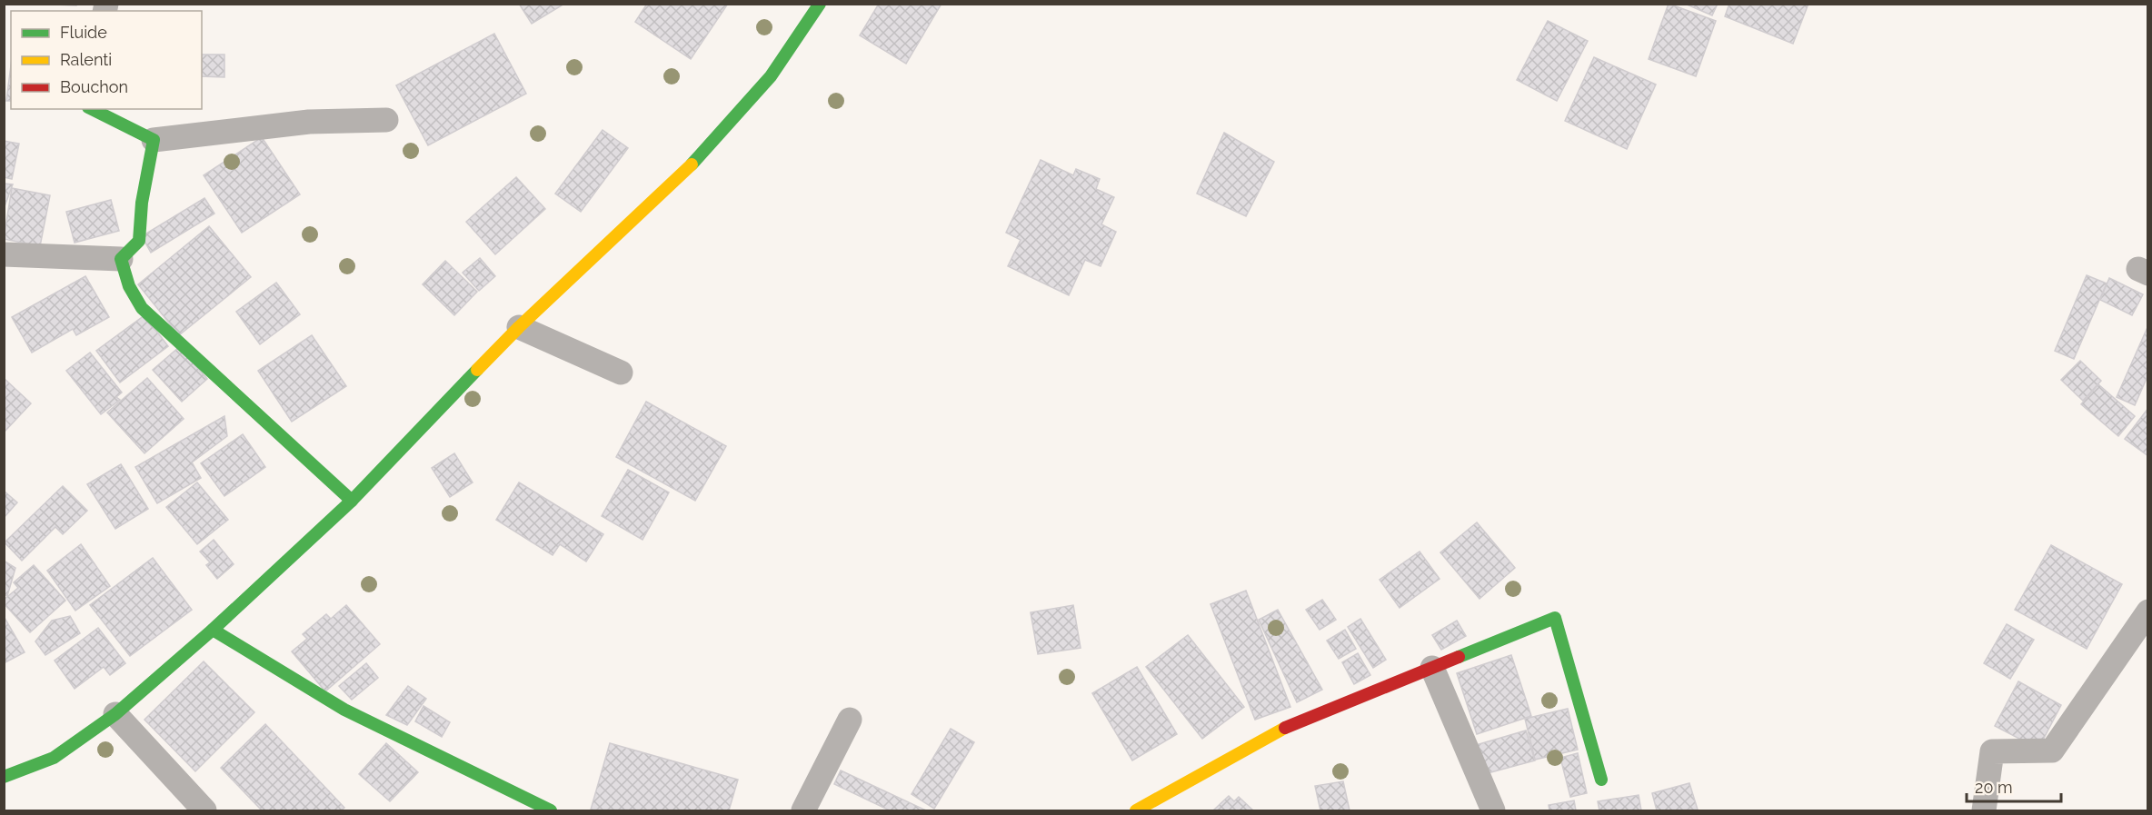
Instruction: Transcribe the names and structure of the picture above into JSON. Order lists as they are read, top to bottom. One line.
{"legend":["Fluide","Ralenti","Bouchon"],"scale_bar":"20 m"}
